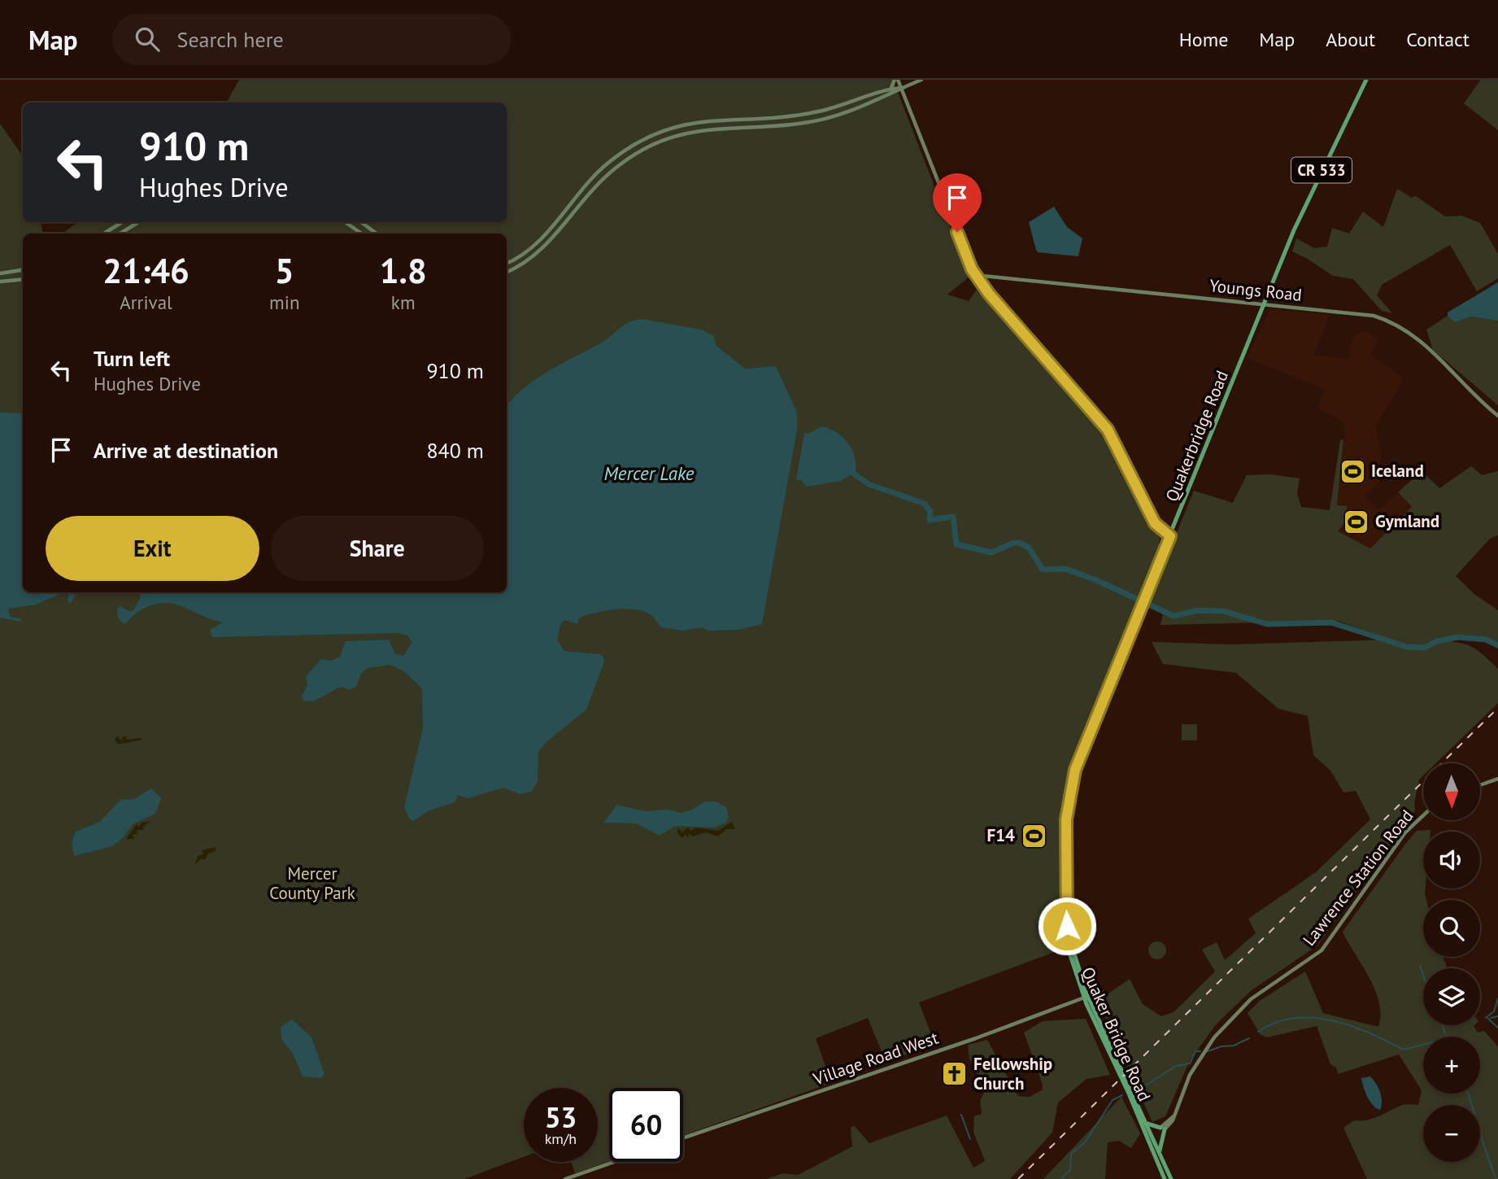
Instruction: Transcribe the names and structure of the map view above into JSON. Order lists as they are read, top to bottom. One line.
{"streets":{"main road":["CR 533","Quakerbridge Road","Quaker Bridge Road"],"street":["Youngs Road","Lawrence Station Road","Village Road West"]},"crossings":[["Youngs Road","Quakerbridge Road"],["Quakerbridge Road","Quaker Bridge Road"],["Quaker Bridge Road","Village Road West"]],"water":["Mercer Lake"],"parks":["Mercer County Park"],"places":{"sports":["Iceland","Gymland","F14"],"church":["Fellowship Church"]},"north":"bottom","page":{"header":"Map","search":"Search here","nav":["Home","Map","About","Contact"],"turn":["910 m","Hughes Drive"],"eta":["21:46","Arrival","5","min","1.8","km"],"list":[{"name":"Turn left","note":"Hughes Drive","value":"910 m"},{"name":"Arrive at destination","value":"840 m"}],"buttons":["Exit","Share"],"map_buttons":["+","−"],"speed":"53 km/h","limit":"60"}}
